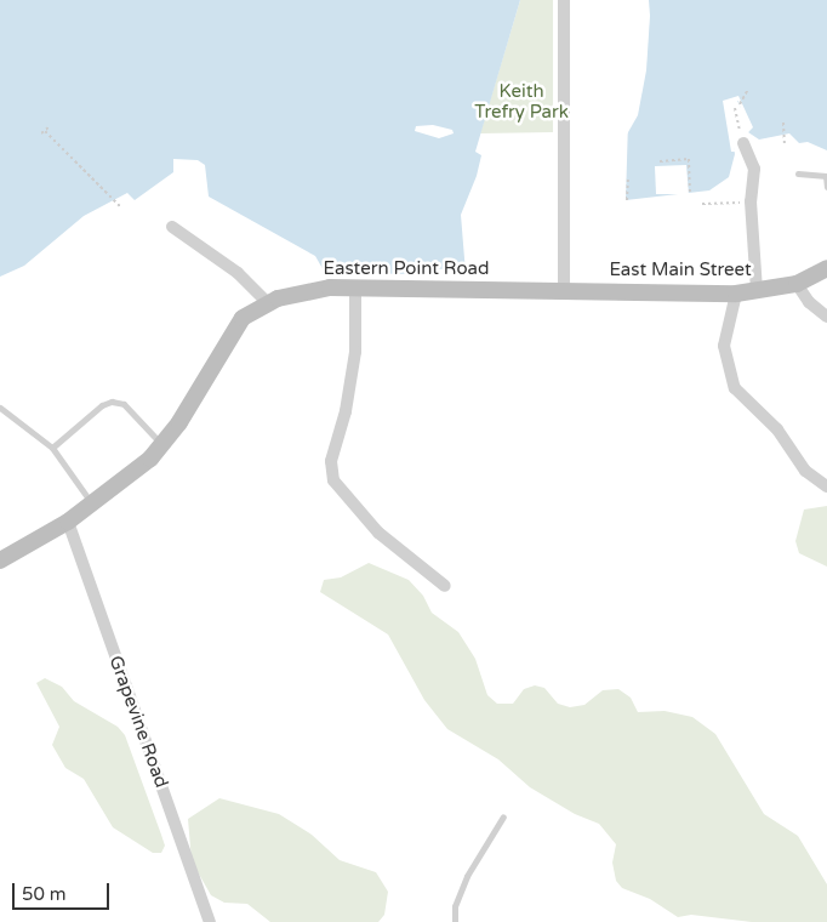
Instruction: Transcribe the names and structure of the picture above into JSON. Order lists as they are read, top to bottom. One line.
{"streets":{"main road":["Eastern Point Road","East Main Street"],"street":["Grapevine Road"]},"crossings":[["Eastern Point Road","East Main Street"],["Eastern Point Road","Grapevine Road"]],"parks":["Keith Trefry Park"],"scale_bar":"50 m"}
